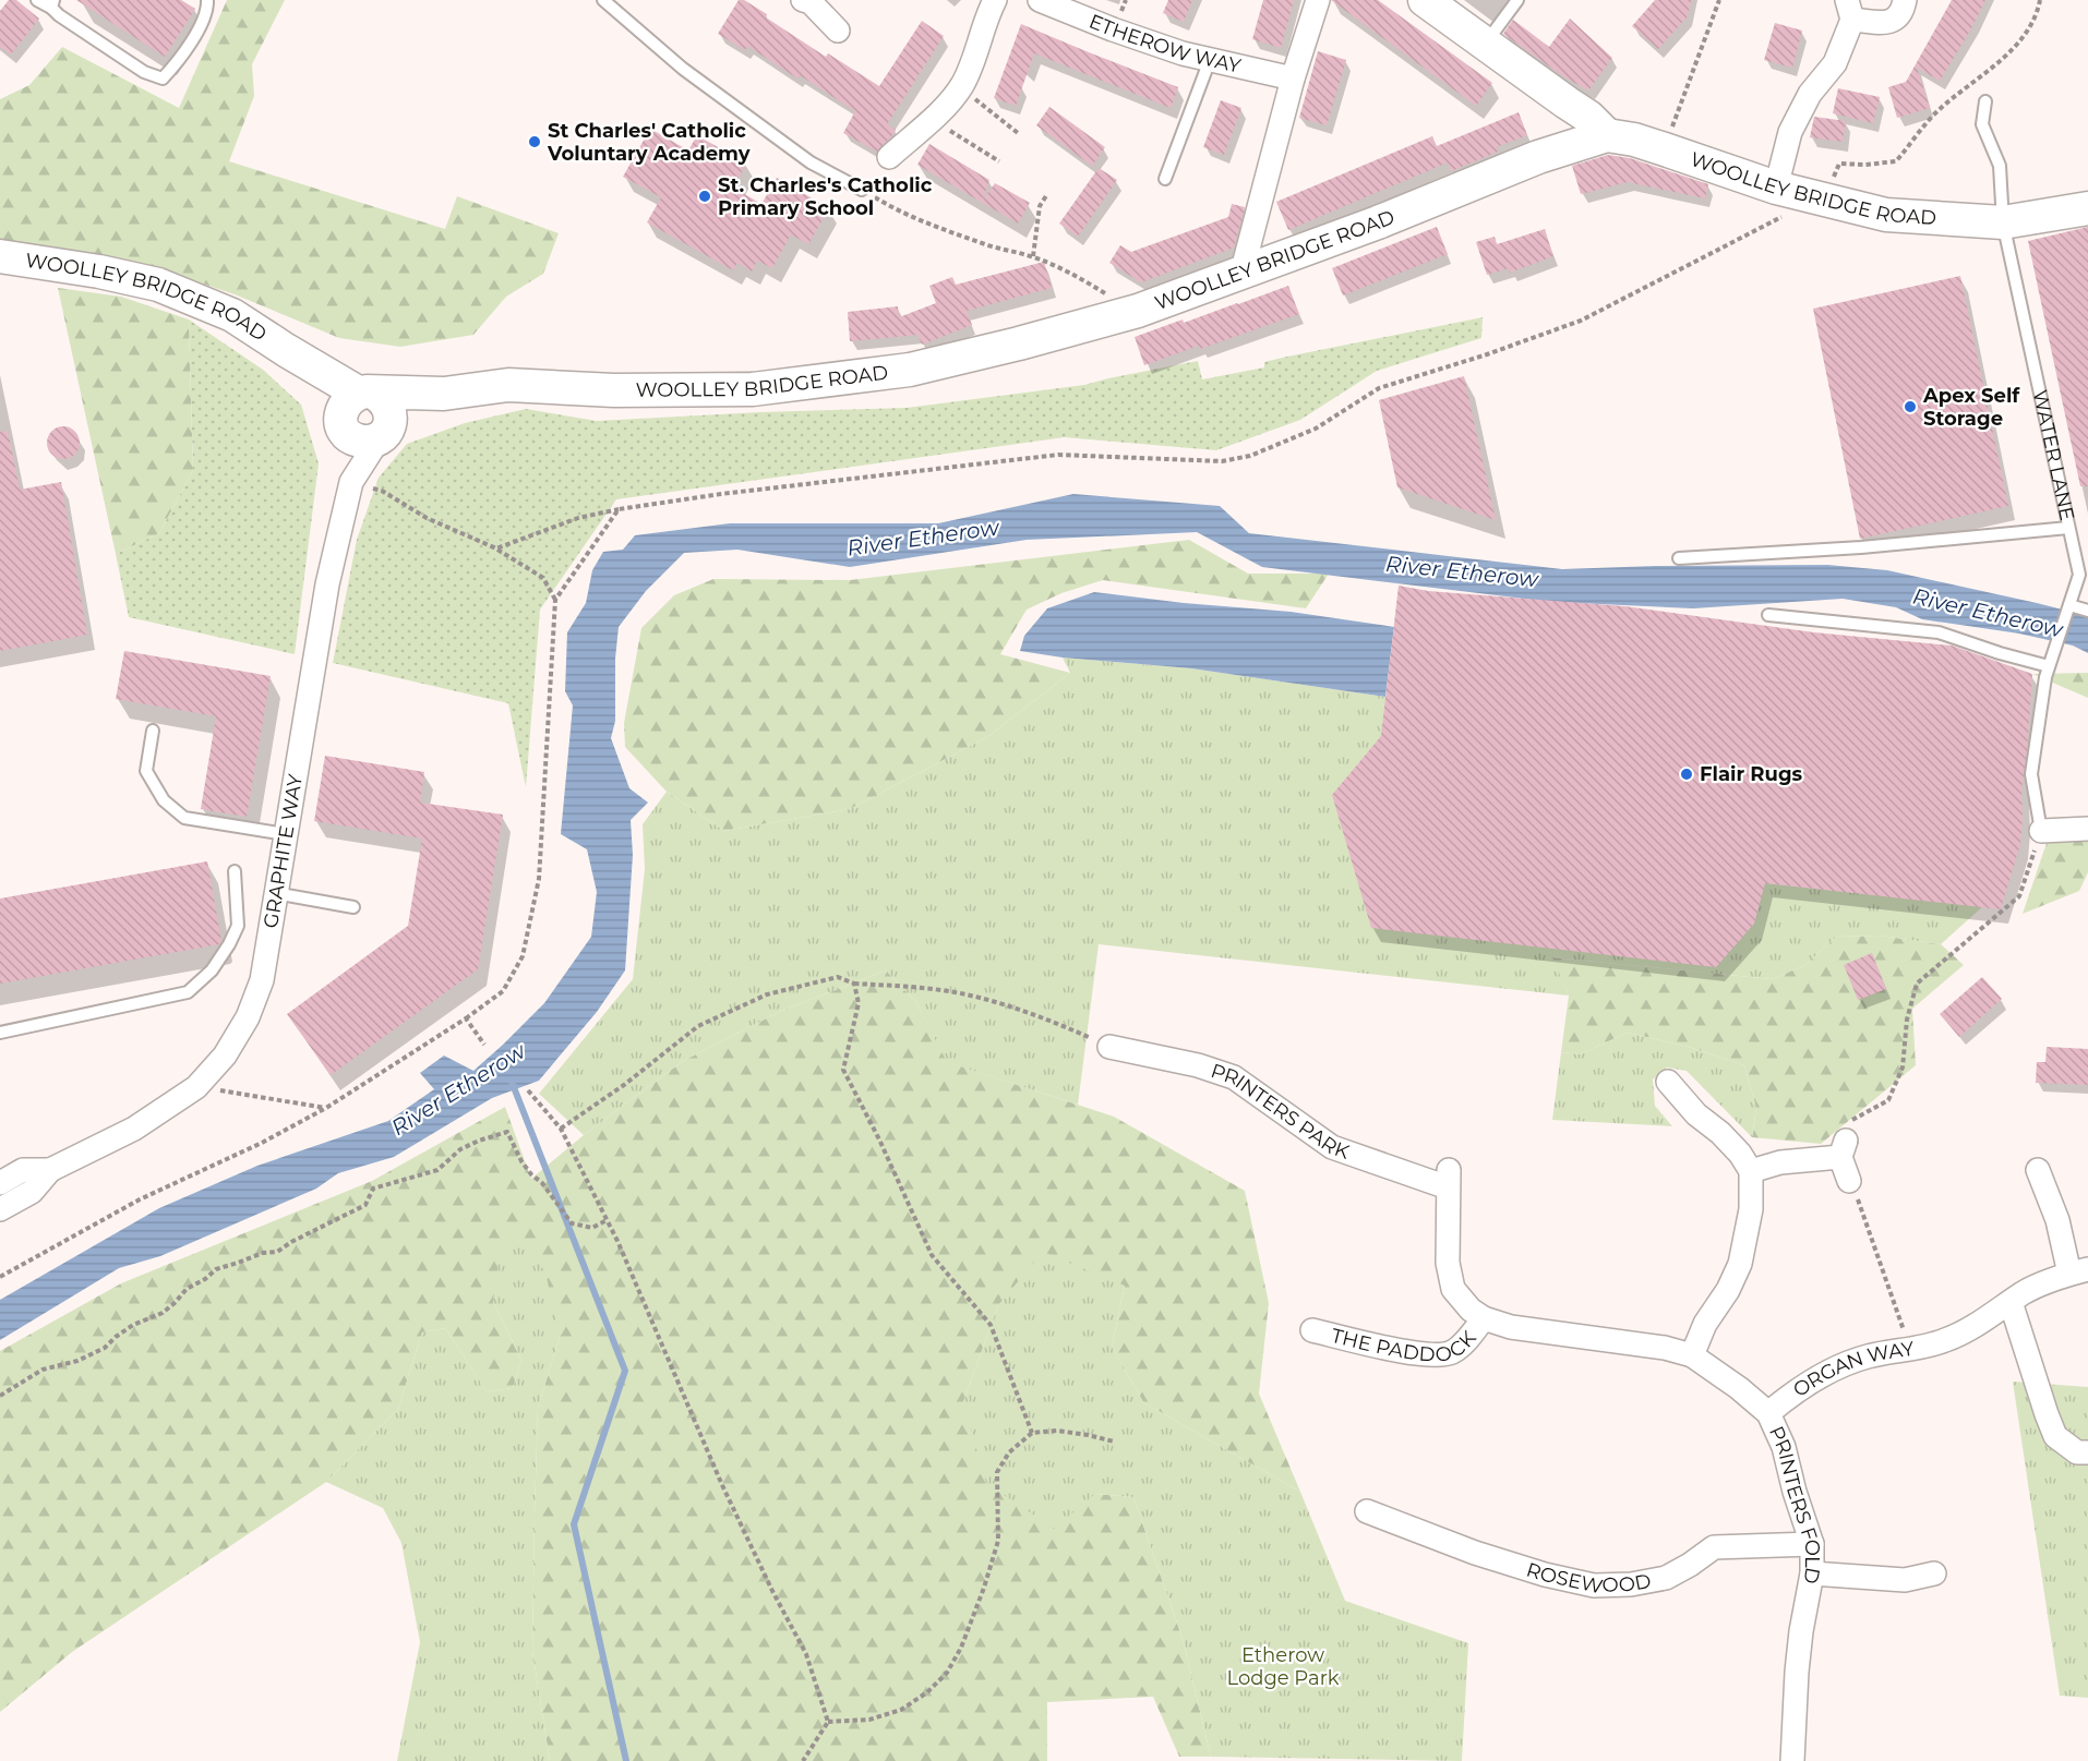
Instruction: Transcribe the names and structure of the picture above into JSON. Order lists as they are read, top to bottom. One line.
{"streets":{"street":["ETHEROW WAY","WOOLLEY BRIDGE ROAD","GRAPHITE WAY","PRINTERS PARK","THE PADDOCK","ORGAN WAY","PRINTERS FOLD","ROSEWOOD"],"lane":["WATER LANE"]},"crossings":[["WOOLLEY BRIDGE ROAD","WATER LANE"],["WOOLLEY BRIDGE ROAD","GRAPHITE WAY"],["PRINTERS PARK","THE PADDOCK"],["PRINTERS PARK","PRINTERS FOLD"],["ORGAN WAY","PRINTERS FOLD"],["PRINTERS FOLD","ROSEWOOD"]],"water":["River Etherow"],"parks":["Etherow Lodge Park"],"places":["St Charles' Catholic Voluntary Academy","St. Charles's Catholic Primary School","Apex Self Storage","Flair Rugs"]}
